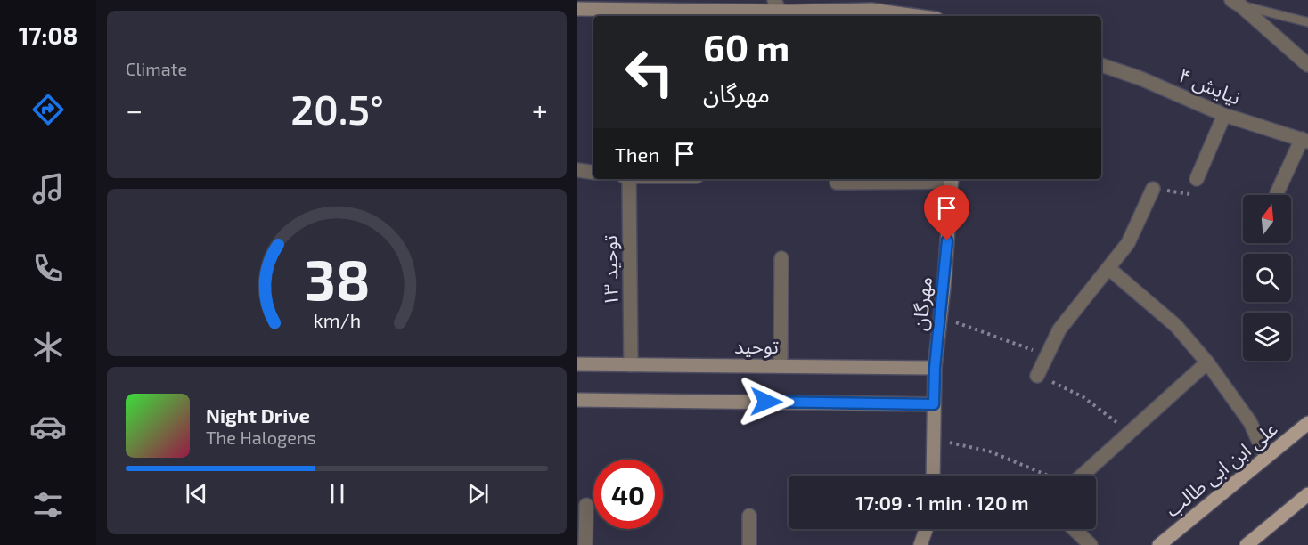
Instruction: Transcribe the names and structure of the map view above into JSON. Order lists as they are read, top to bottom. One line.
{"streets":{"main road":["علی ابن ابی طالب"],"street":["نیایش ۴","توحید ۱۳","مهرگان","توحید"]},"crossings":[["توحید ۱۳","توحید"],["مهرگان","توحید"]],"north":"top","page":{"tabs":"17:08","tile":"Climate","turn":["60 m","مهرگان"],"heat":["−","20.5°","+"],"then":"Then","song":["Night Drive","The Halogens"],"limit":"40","trip":"17:09 · 1 min · 120 m","gauge":["38","km/h"]}}
